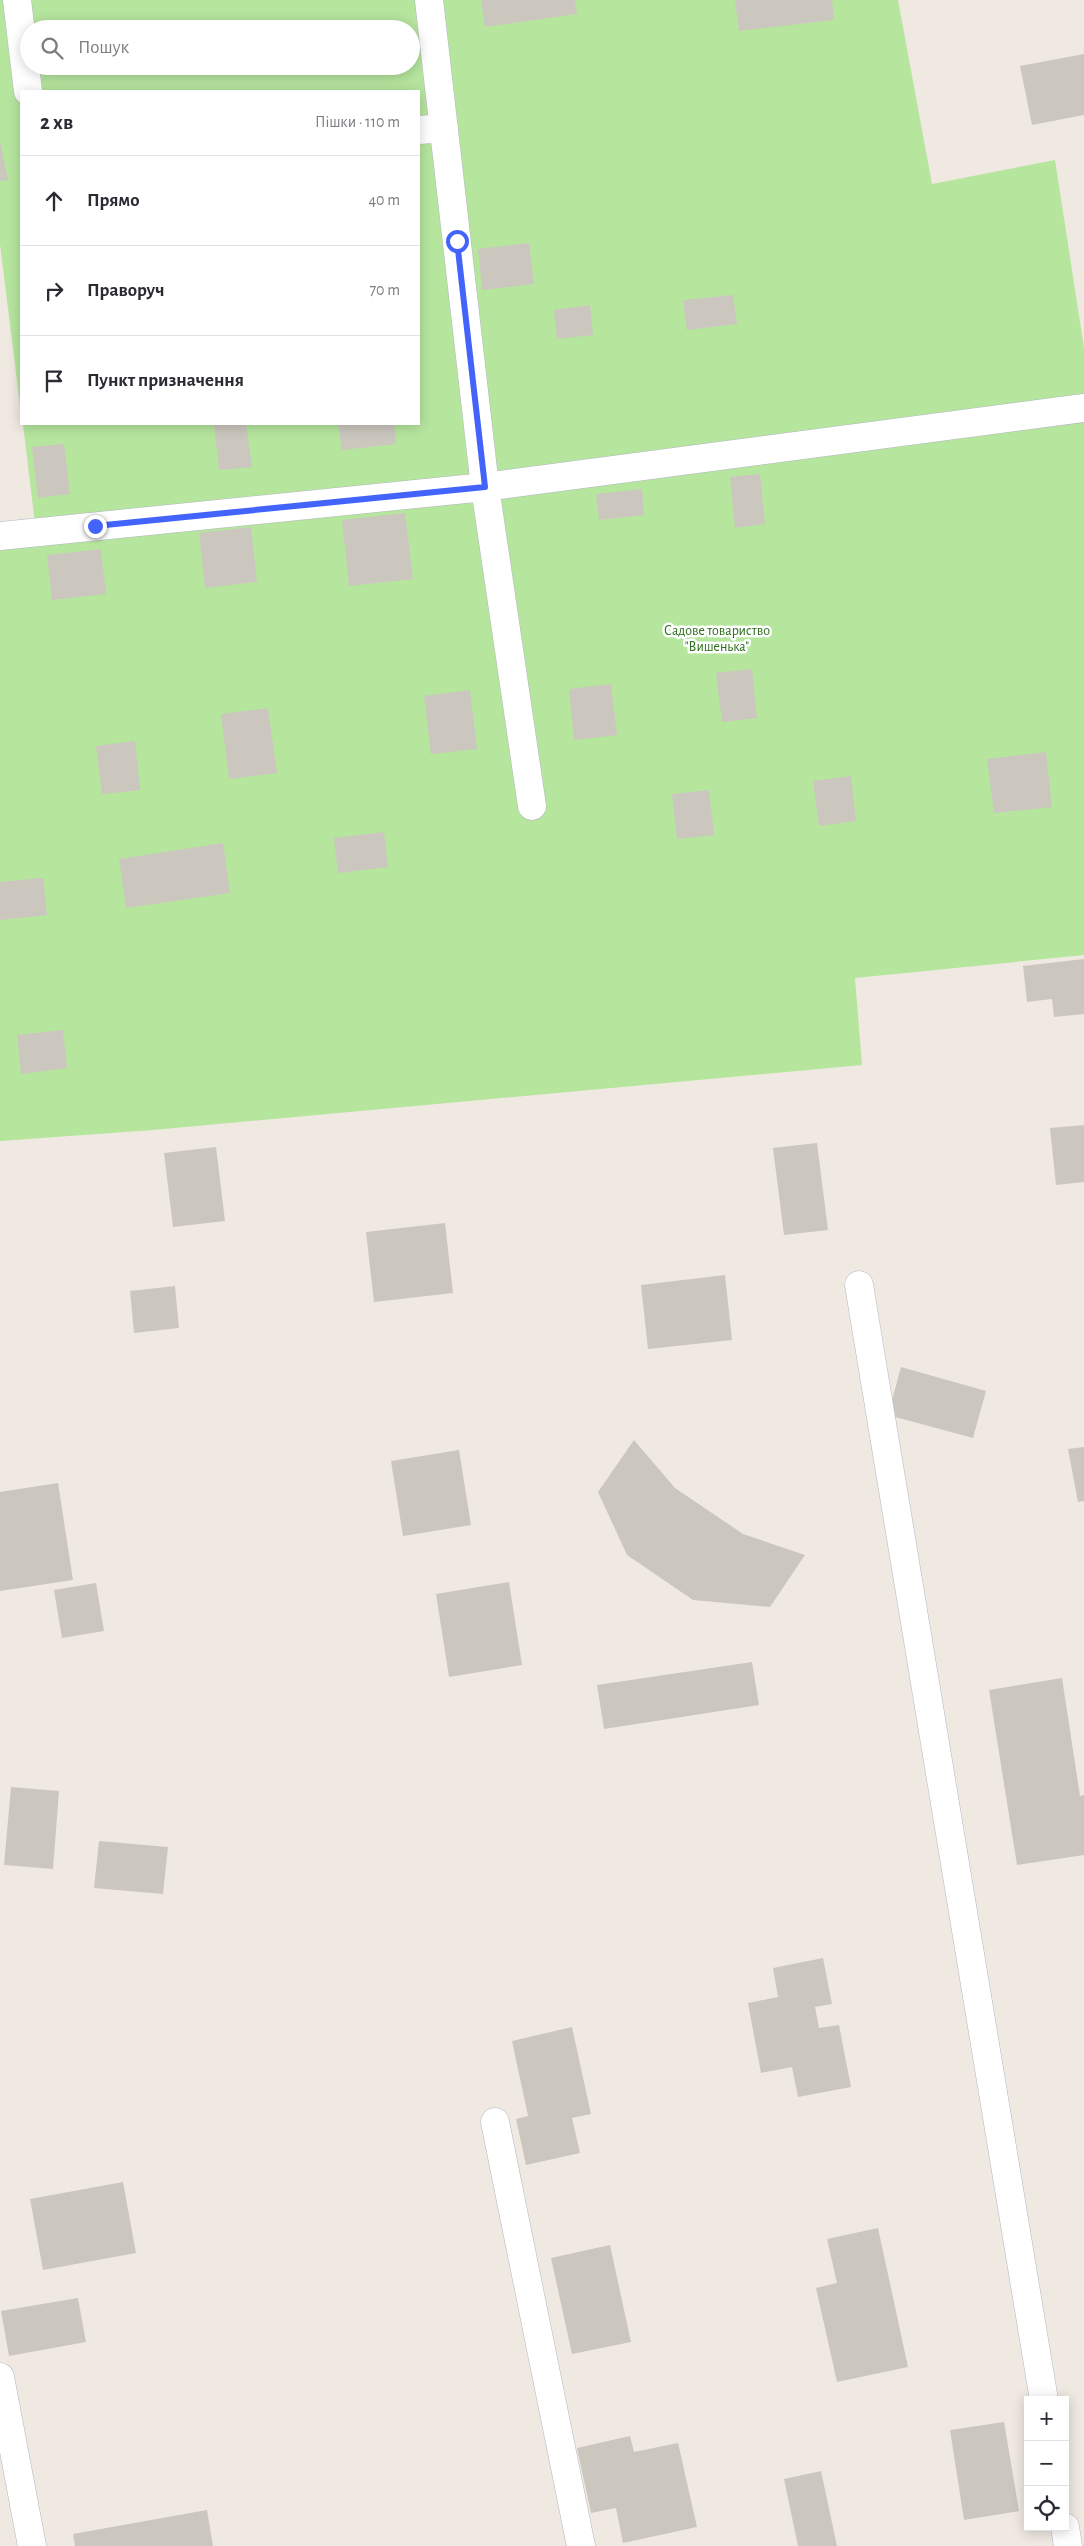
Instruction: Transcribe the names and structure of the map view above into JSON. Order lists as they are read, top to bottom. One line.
{"parks":["Садове товариство \"Вишенька\""],"page":{"search":"Пошук","heading":["2 хв","Пішки · 110 m"],"list":[["Прямо","40 m"],["Праворуч","70 m"],"Пункт призначення"],"map_buttons":["+","−"]}}
